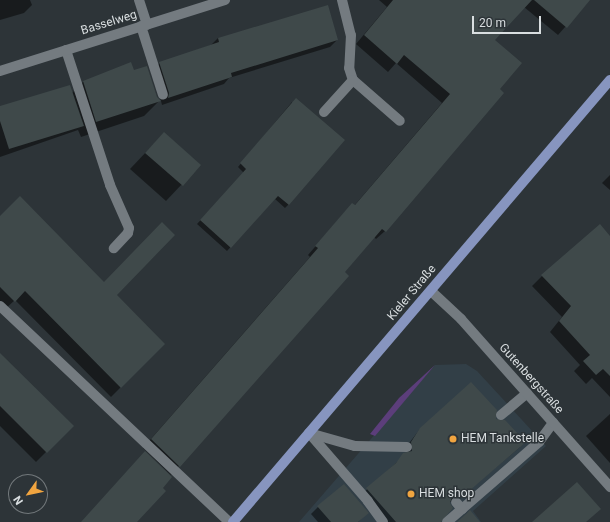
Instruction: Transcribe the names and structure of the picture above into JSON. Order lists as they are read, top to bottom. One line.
{"streets":{"main road":["Kieler Straße"],"street":["Basselweg","Gutenbergstraße"]},"crossings":[["Kieler Straße","Gutenbergstraße"]],"places":["HEM Tankstelle","HEM shop"],"scale_bar":"20 m","north":"bottom left"}
